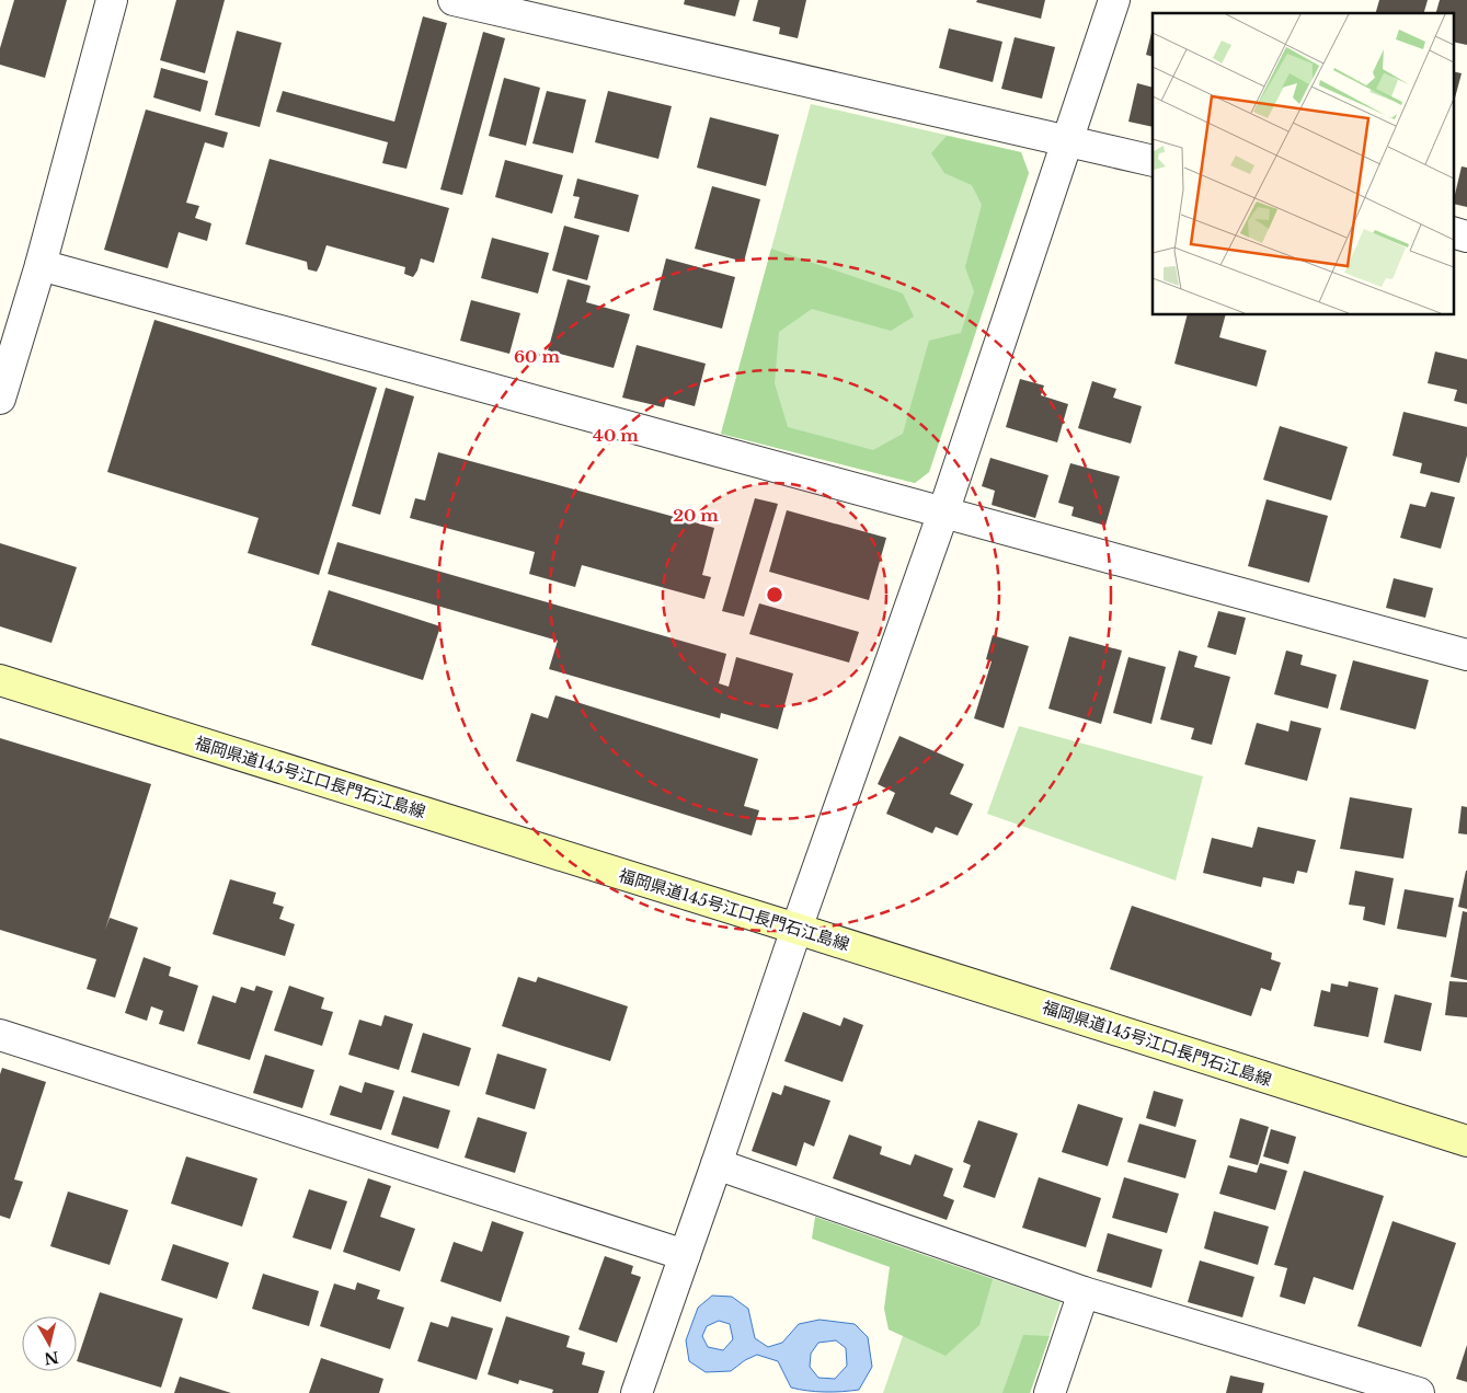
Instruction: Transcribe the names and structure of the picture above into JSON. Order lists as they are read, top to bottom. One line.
{"streets":{"main road":["福岡県道145号江口長門石江島線"]},"north":"bottom","rings":["60 m","40 m","20 m"]}
